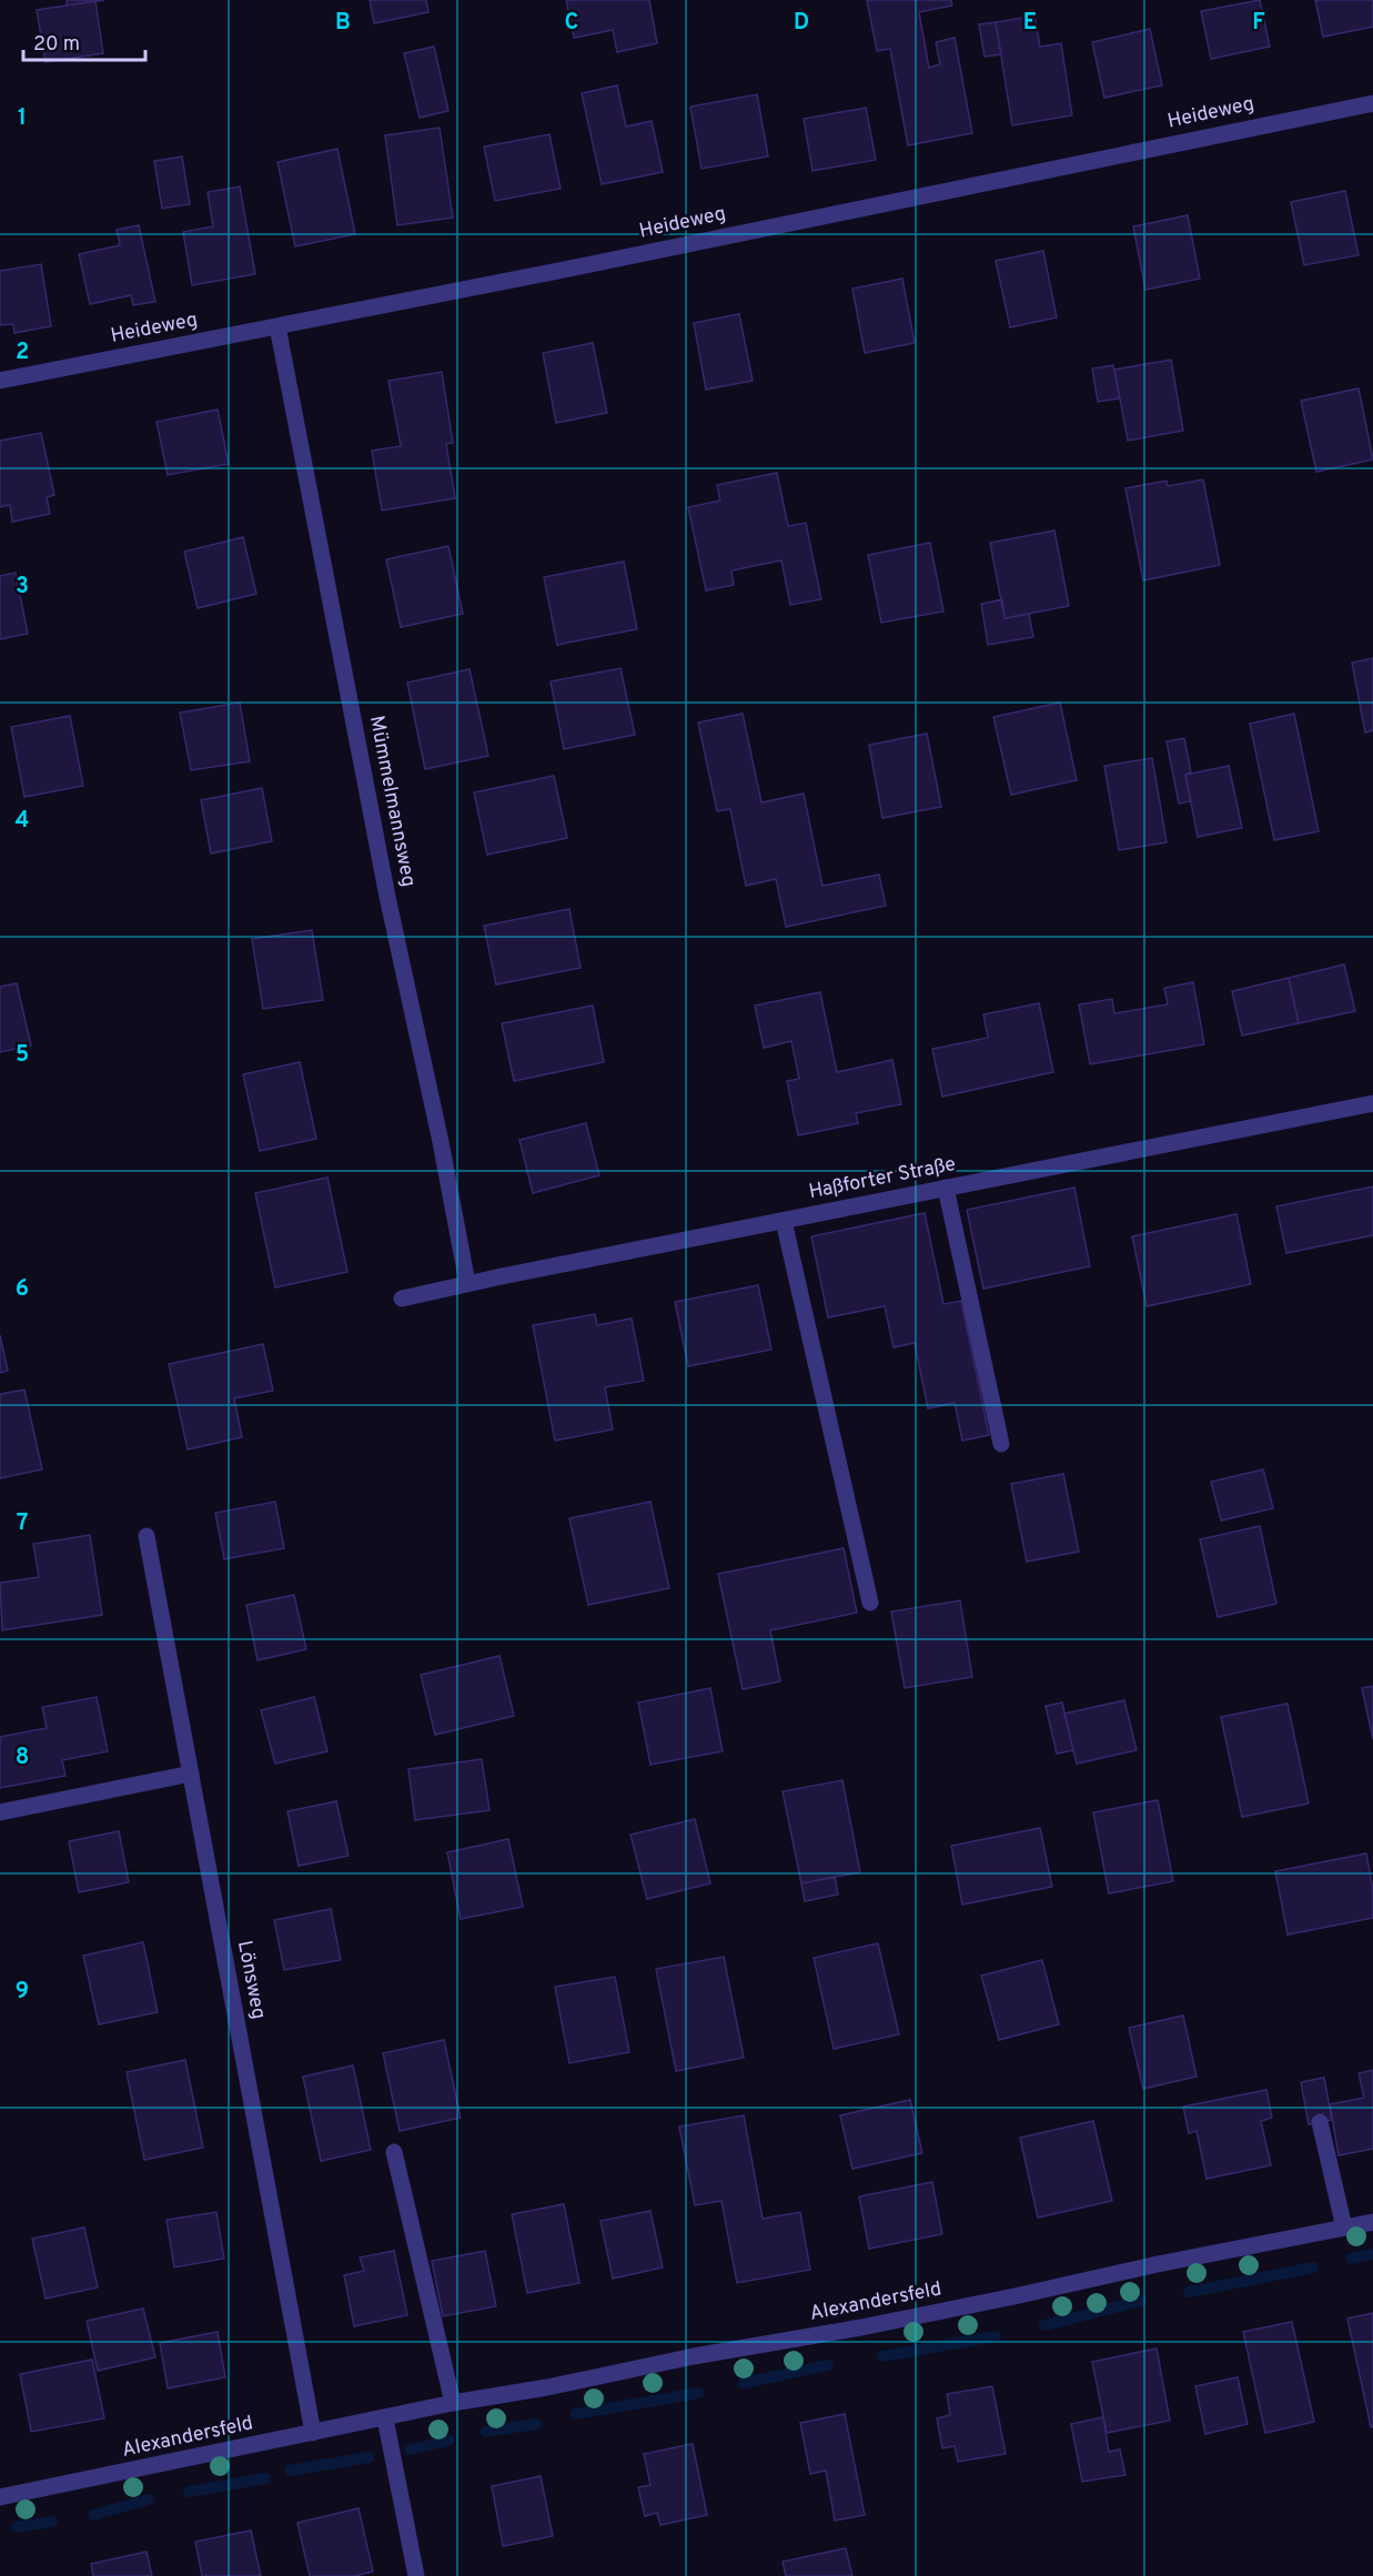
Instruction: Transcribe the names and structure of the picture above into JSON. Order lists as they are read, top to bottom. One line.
{"streets":{"street":["Heideweg","Mümmelmannsweg","Haßforter Straße","Lönsweg","Alexandersfeld"]},"crossings":[["Heideweg","Mümmelmannsweg"],["Mümmelmannsweg","Haßforter Straße"],["Lönsweg","Alexandersfeld"]],"scale_bar":"20 m","grid":{"columns":["B","C","D","E","F"],"rows":["1","2","3","4","5","6","7","8","9"]}}
